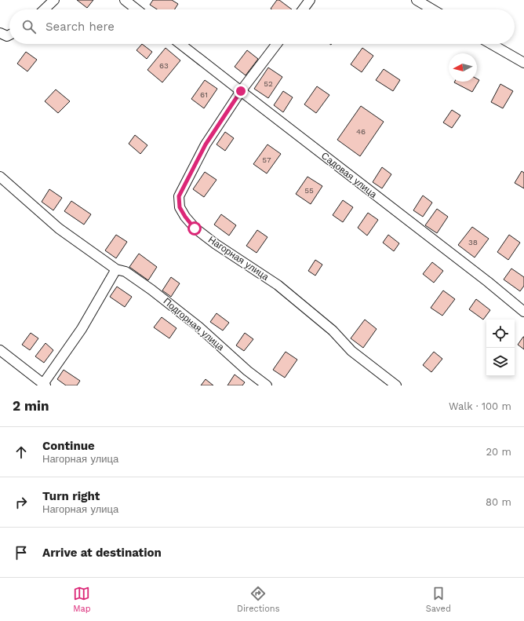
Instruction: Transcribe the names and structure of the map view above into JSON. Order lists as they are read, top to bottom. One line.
{"streets":{"street":["Садовая улица","Нагорная улица","Подгорная улица"]},"crossings":[["Садовая улица","Нагорная улица"]],"house_numbers":["63","52","61","46","57","55","38"],"north":"left","page":{"search":"Search here","heading":["2 min","Walk · 100 m"],"list":[["Continue","Нагорная улица","20 m"],["Turn right","Нагорная улица","80 m"],"Arrive at destination"],"nav":["Map","Directions","Saved"]}}
